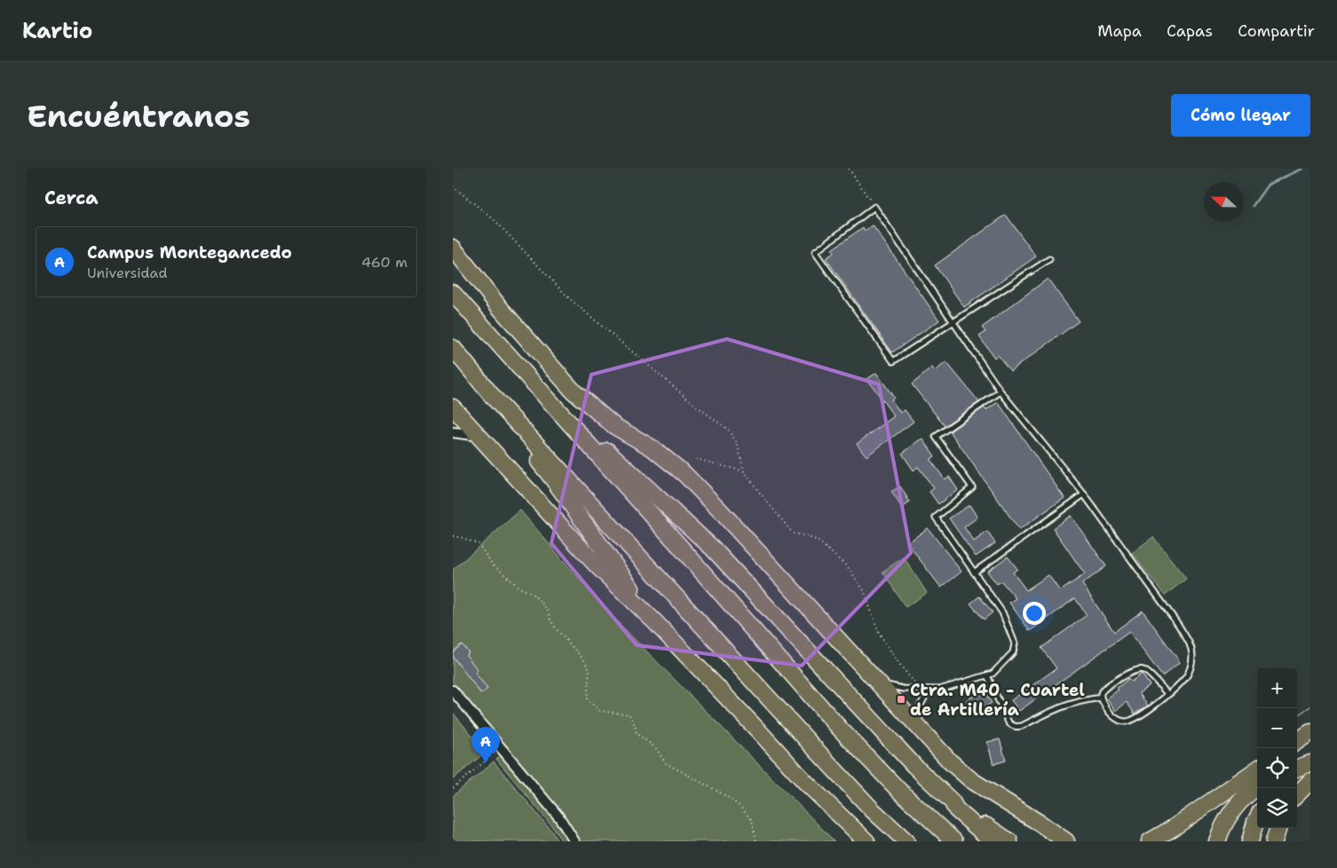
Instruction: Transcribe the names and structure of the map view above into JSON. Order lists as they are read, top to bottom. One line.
{"places":{"transit":["Ctra. M40 - Cuartel de Artillería"]},"north":"left","page":{"header":"Kartio","nav":["Mapa","Capas","Compartir"],"buttons":"Cómo llegar","title":"Encuéntranos","heading":"Cerca","list":[{"mark":"A","name":"Campus Montegancedo","note":"Universidad","value":"460 m"}],"map_buttons":["+","−"],"pins":"A"}}
